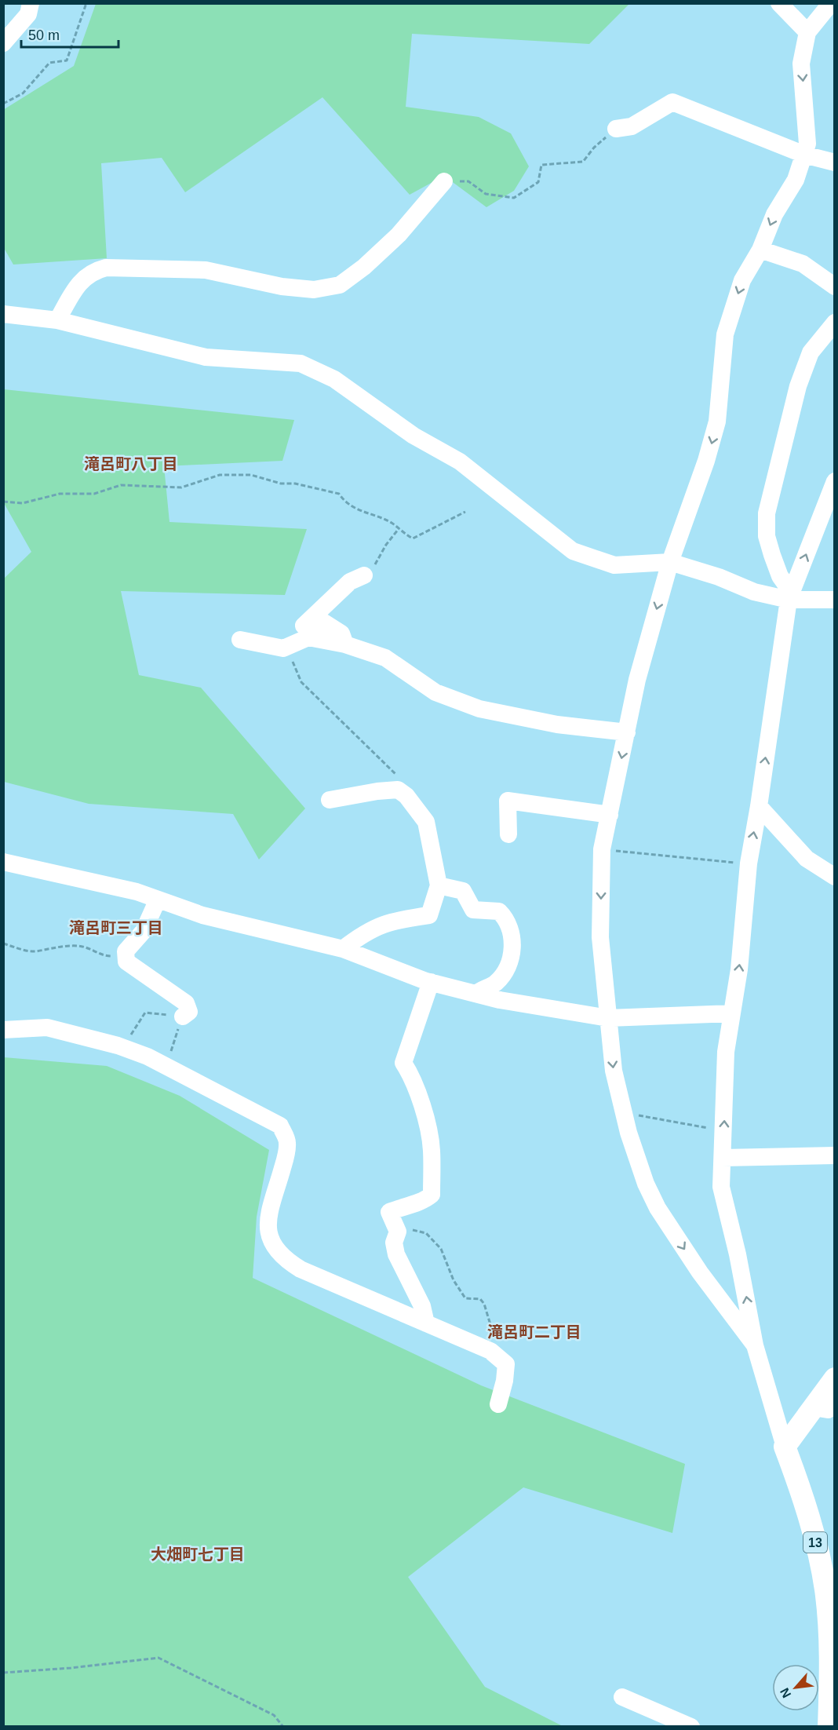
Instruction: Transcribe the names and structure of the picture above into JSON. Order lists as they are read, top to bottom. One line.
{"streets":{"main road":["13"]},"districts":["滝呂町八丁目","滝呂町三丁目","滝呂町二丁目","大畑町七丁目"],"scale_bar":"50 m","north":"bottom left"}
